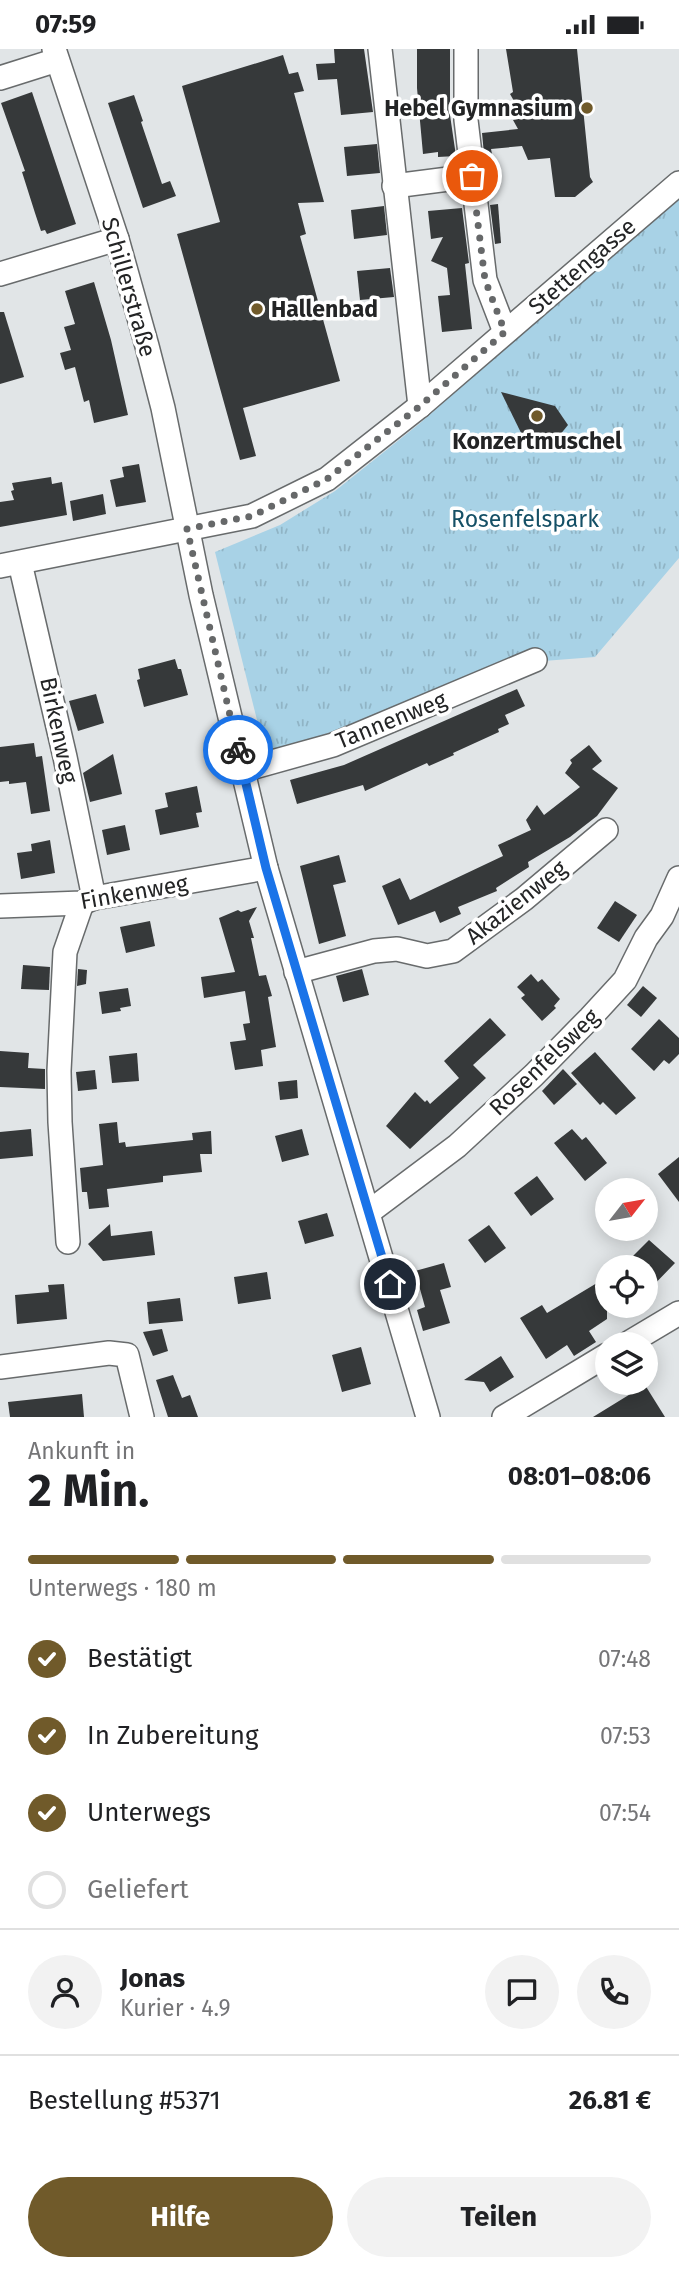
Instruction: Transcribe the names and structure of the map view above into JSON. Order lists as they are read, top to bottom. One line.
{"streets":{"street":["Stettengasse","Schillerstraße","Tannenweg","Birkenweg","Finkenweg","Akazienweg","Rosenfelsweg"]},"crossings":[["Stettengasse","Schillerstraße"],["Stettengasse","Birkenweg"],["Schillerstraße","Tannenweg"],["Schillerstraße","Finkenweg"],["Schillerstraße","Akazienweg"],["Schillerstraße","Rosenfelsweg"],["Birkenweg","Finkenweg"]],"parks":["Rosenfelspark"],"places":["Hebel Gymnasium","Hallenbad","Konzertmuschel"],"north":"top right","page":{"status":"07:59","heading":["2 Min.","Ankunft in","08:01–08:06"],"panel":["Jonas","Kurier · 4.9","Bestellung #5371","26.81 €"],"bar":"Unterwegs · 180 m","list":[["Bestätigt","07:48"],["In Zubereitung","07:53"],["Unterwegs","07:54"],"Geliefert"],"buttons":["Hilfe","Teilen"]}}
